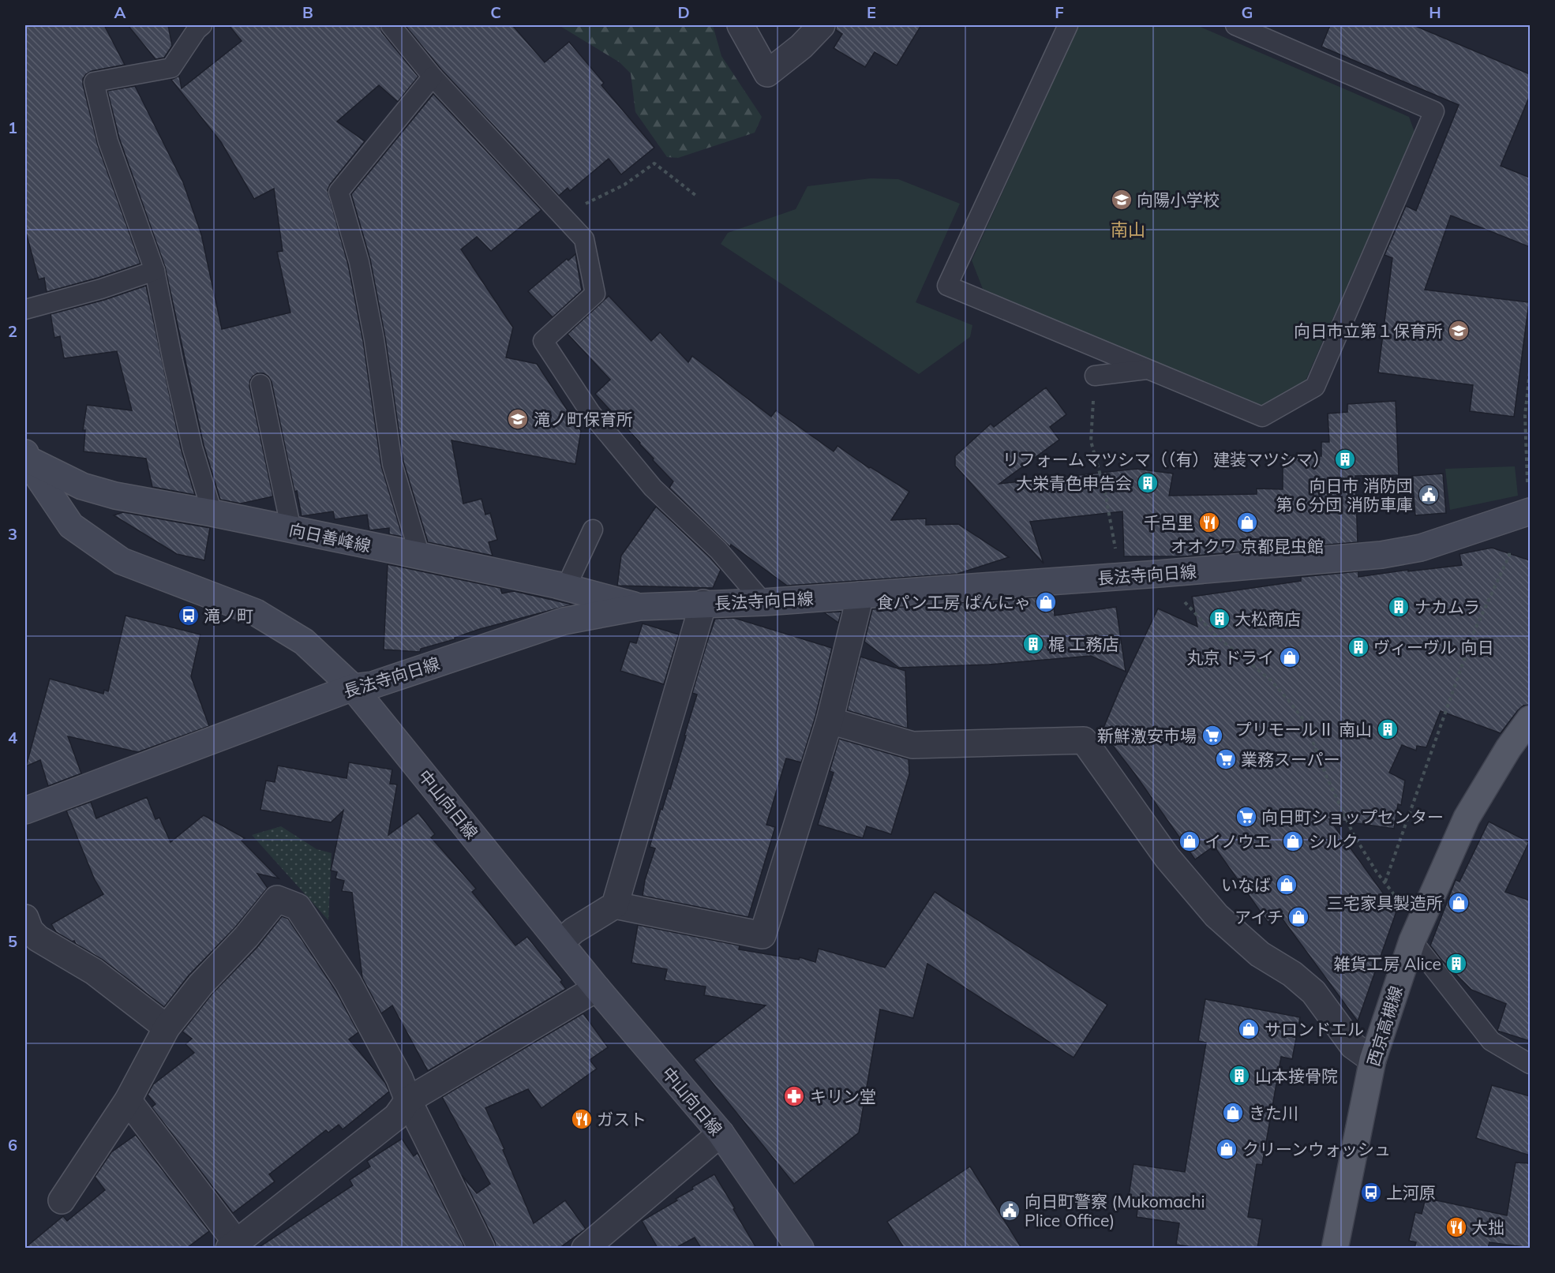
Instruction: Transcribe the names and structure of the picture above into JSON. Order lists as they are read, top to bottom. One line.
{"streets":{"main road":["向日善峰線","長法寺向日線","中山向日線","西京高槻線"]},"crossings":[["向日善峰線","長法寺向日線"],["向日善峰線","中山向日線"],["長法寺向日線","中山向日線"]],"districts":["南山"],"places":{"school or university":["向陽小学校","向日市立第１保育所","滝ノ町保育所"],"building":["リフォームマツシマ（（有） 建装マツシマ）","大栄青色申告会","ナカムラ","大松商店","梶 工務店","ヴィーヴル 向日","プリモールⅡ 南山","雑貨工房 Alice","山本接骨院"],"public building":["向日市 消防団 第６分団 消防車庫","向日町警察 (Mukomachi Plice Office)"],"restaurant":["千呂里","ガスト","大拙"],"shop":["オオクワ 京都昆虫館","食パン工房 ぱんにゃ","丸京 ドライ","イノウエ","シルク","いなば","三宅家具製造所","アイチ","サロンドエル","きた川","クリーンウォッシュ"],"bus stop":["滝ノ町","上河原"],"supermarket":["新鮮激安市場","業務スーパー","向日町ショップセンター"],"pharmacy":["キリン堂"]},"grid":{"columns":["A","B","C","D","E","F","G","H"],"rows":["1","2","3","4","5","6"]}}
